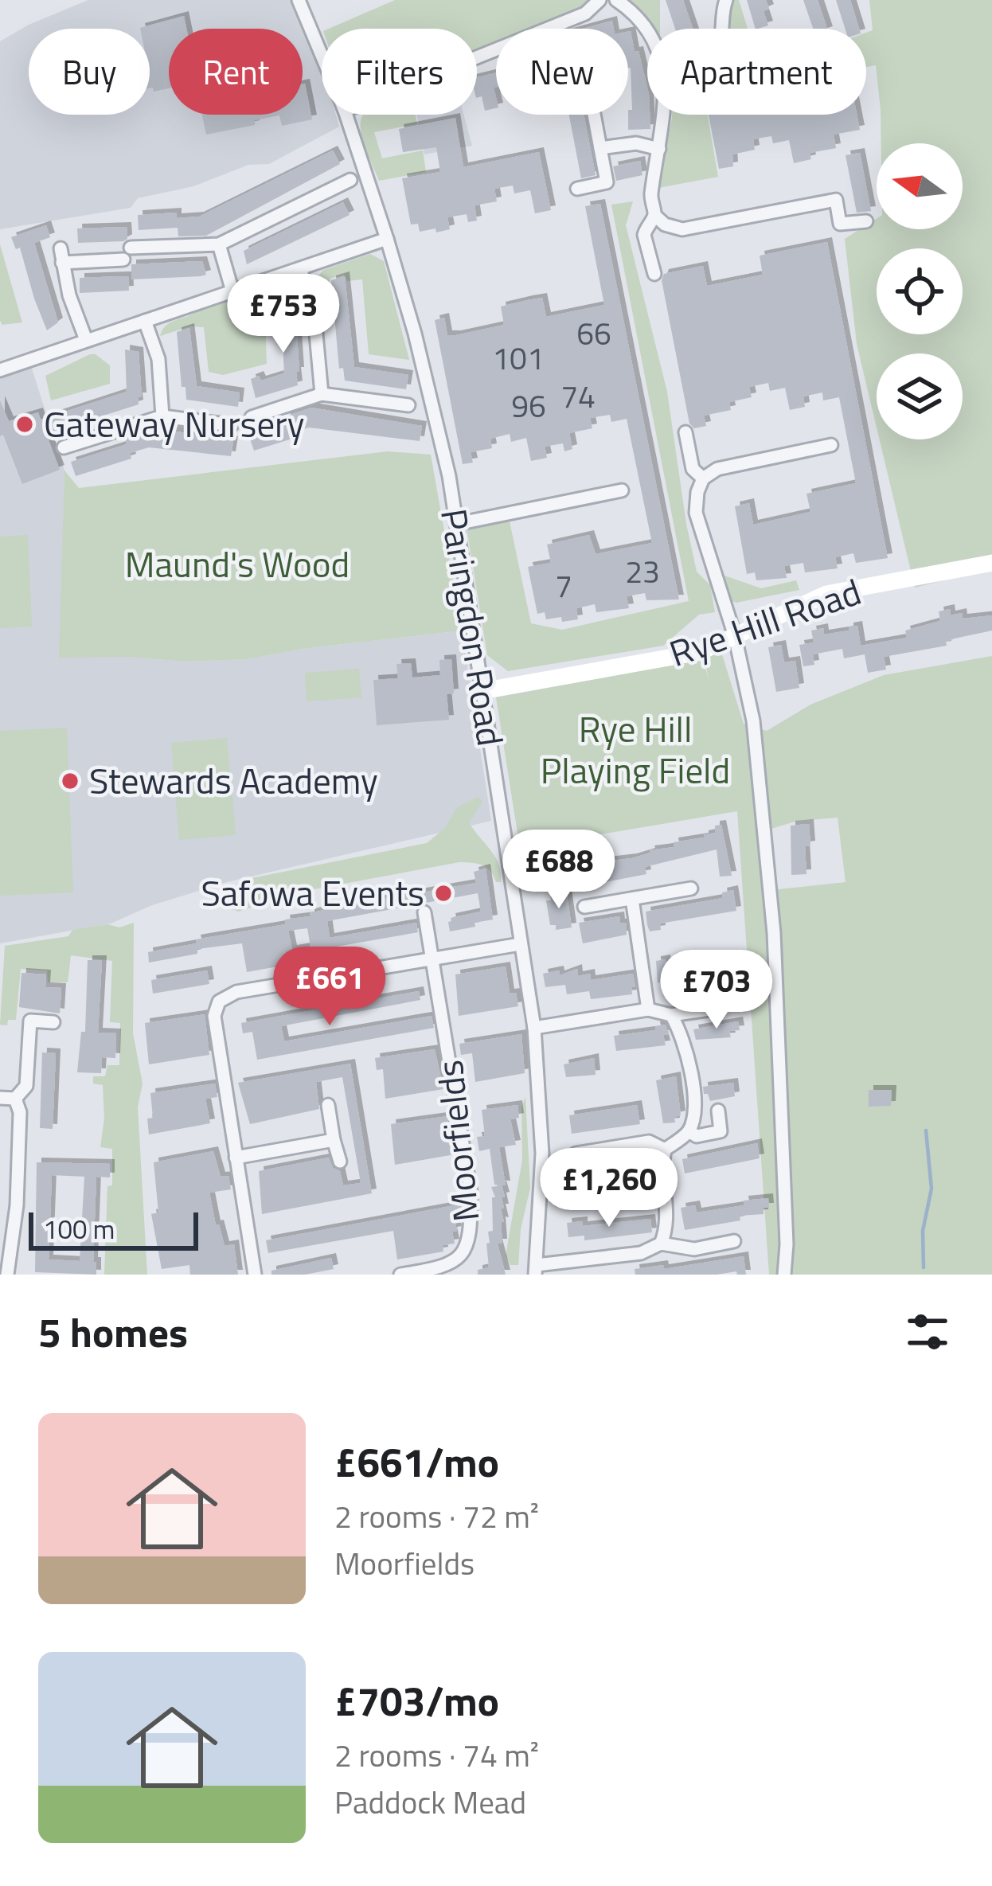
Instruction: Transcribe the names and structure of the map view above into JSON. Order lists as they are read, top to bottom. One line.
{"streets":{"street":["Rye Hill Road","Paringdon Road","Moorfields"]},"crossings":[["Rye Hill Road","Paringdon Road"]],"parks":["Maund's Wood","Rye Hill Playing Field"],"places":["Gateway Nursery","Stewards Academy","Safowa Events"],"house_numbers":["66","101","74","96","23","7"],"scale_bar":"100 m","north":"left","page":{"chip":["Buy","Rent","Filters","New","Apartment"],"price":["£753","£688","£661","£703","£1,260"],"scale":"100 m","heading":"5 homes","list":[{"name":"£661/mo","note":"2 rooms · 72 m² · Moorfields"},{"name":"£703/mo","note":"2 rooms · 74 m² · Paddock Mead"}]}}
